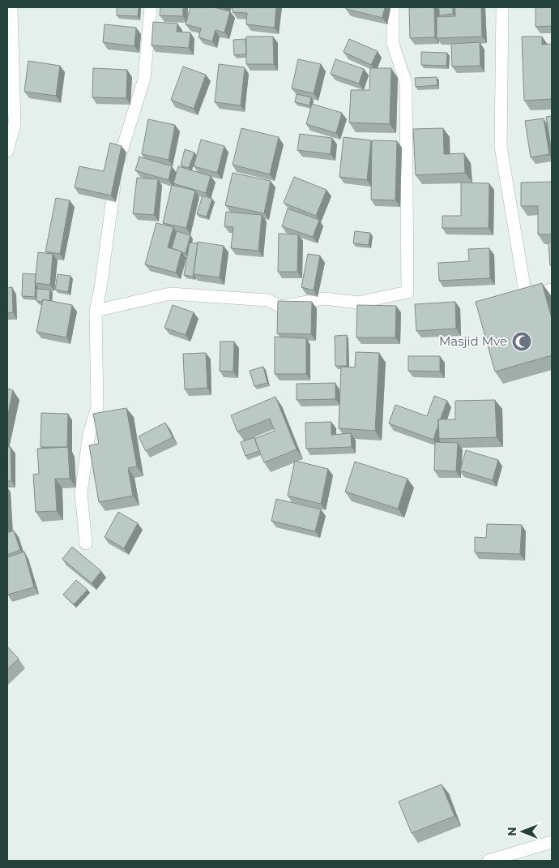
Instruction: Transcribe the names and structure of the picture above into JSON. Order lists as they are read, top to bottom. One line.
{"places":{"mosque":["Masjid Mve"]},"north":"left"}
